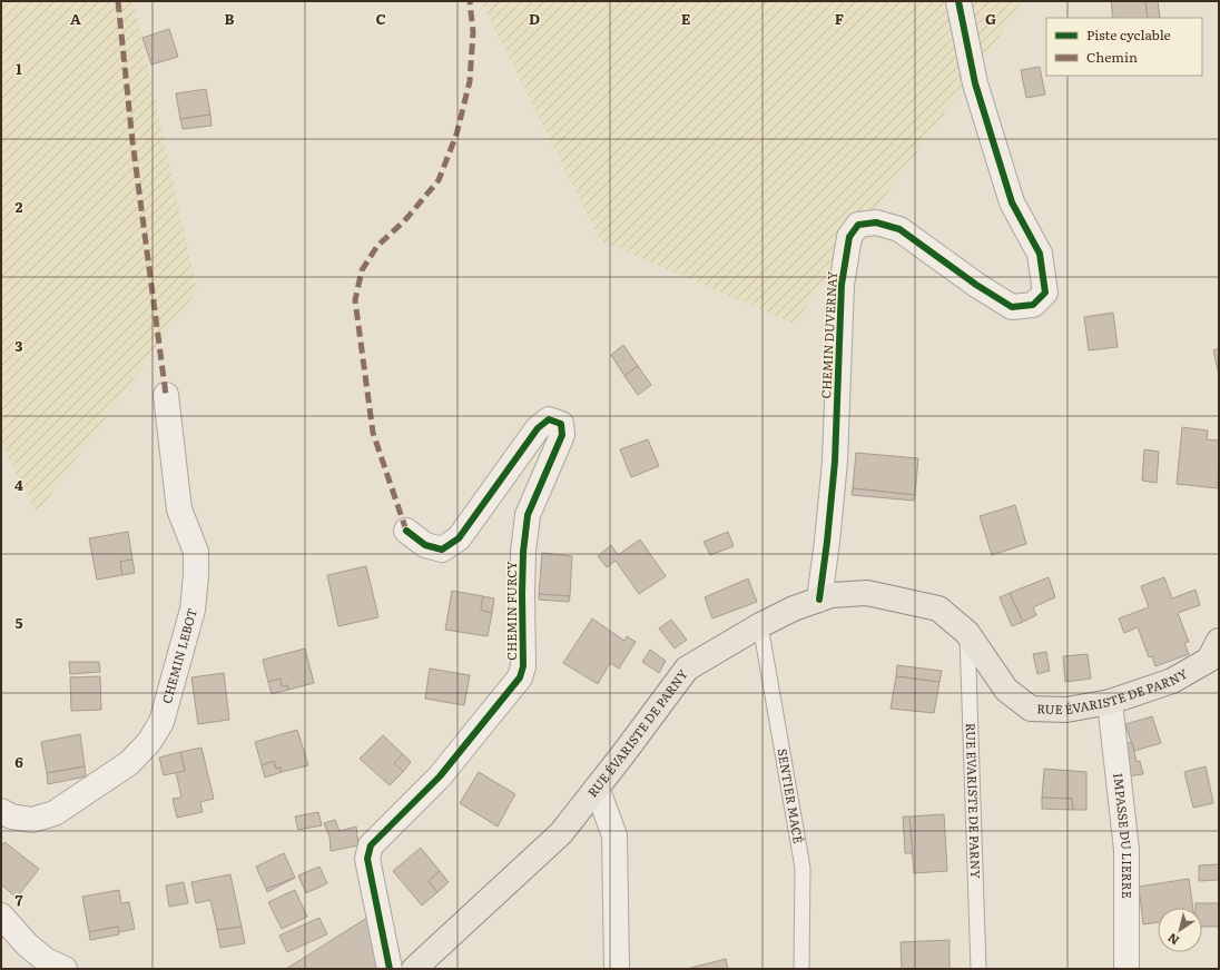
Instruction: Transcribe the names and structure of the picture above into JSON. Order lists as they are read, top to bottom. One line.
{"streets":{"main road":["RUE ÉVARISTE DE PARNY"],"street":["CHEMIN DUVERNAY","CHEMIN FURCY","CHEMIN LEBOT","IMPASSE DU LIERRE"],"lane":["SENTIER MACÉ","RUE EVARISTE DE PARNY"]},"crossings":[["CHEMIN DUVERNAY","RUE ÉVARISTE DE PARNY"],["RUE ÉVARISTE DE PARNY","SENTIER MACÉ"],["RUE ÉVARISTE DE PARNY","RUE EVARISTE DE PARNY"],["RUE ÉVARISTE DE PARNY","IMPASSE DU LIERRE"]],"legend":["Piste cyclable","Chemin"],"north":"bottom left","grid":{"columns":["A","B","C","D","E","F","G"],"rows":["1","2","3","4","5","6","7"]}}
